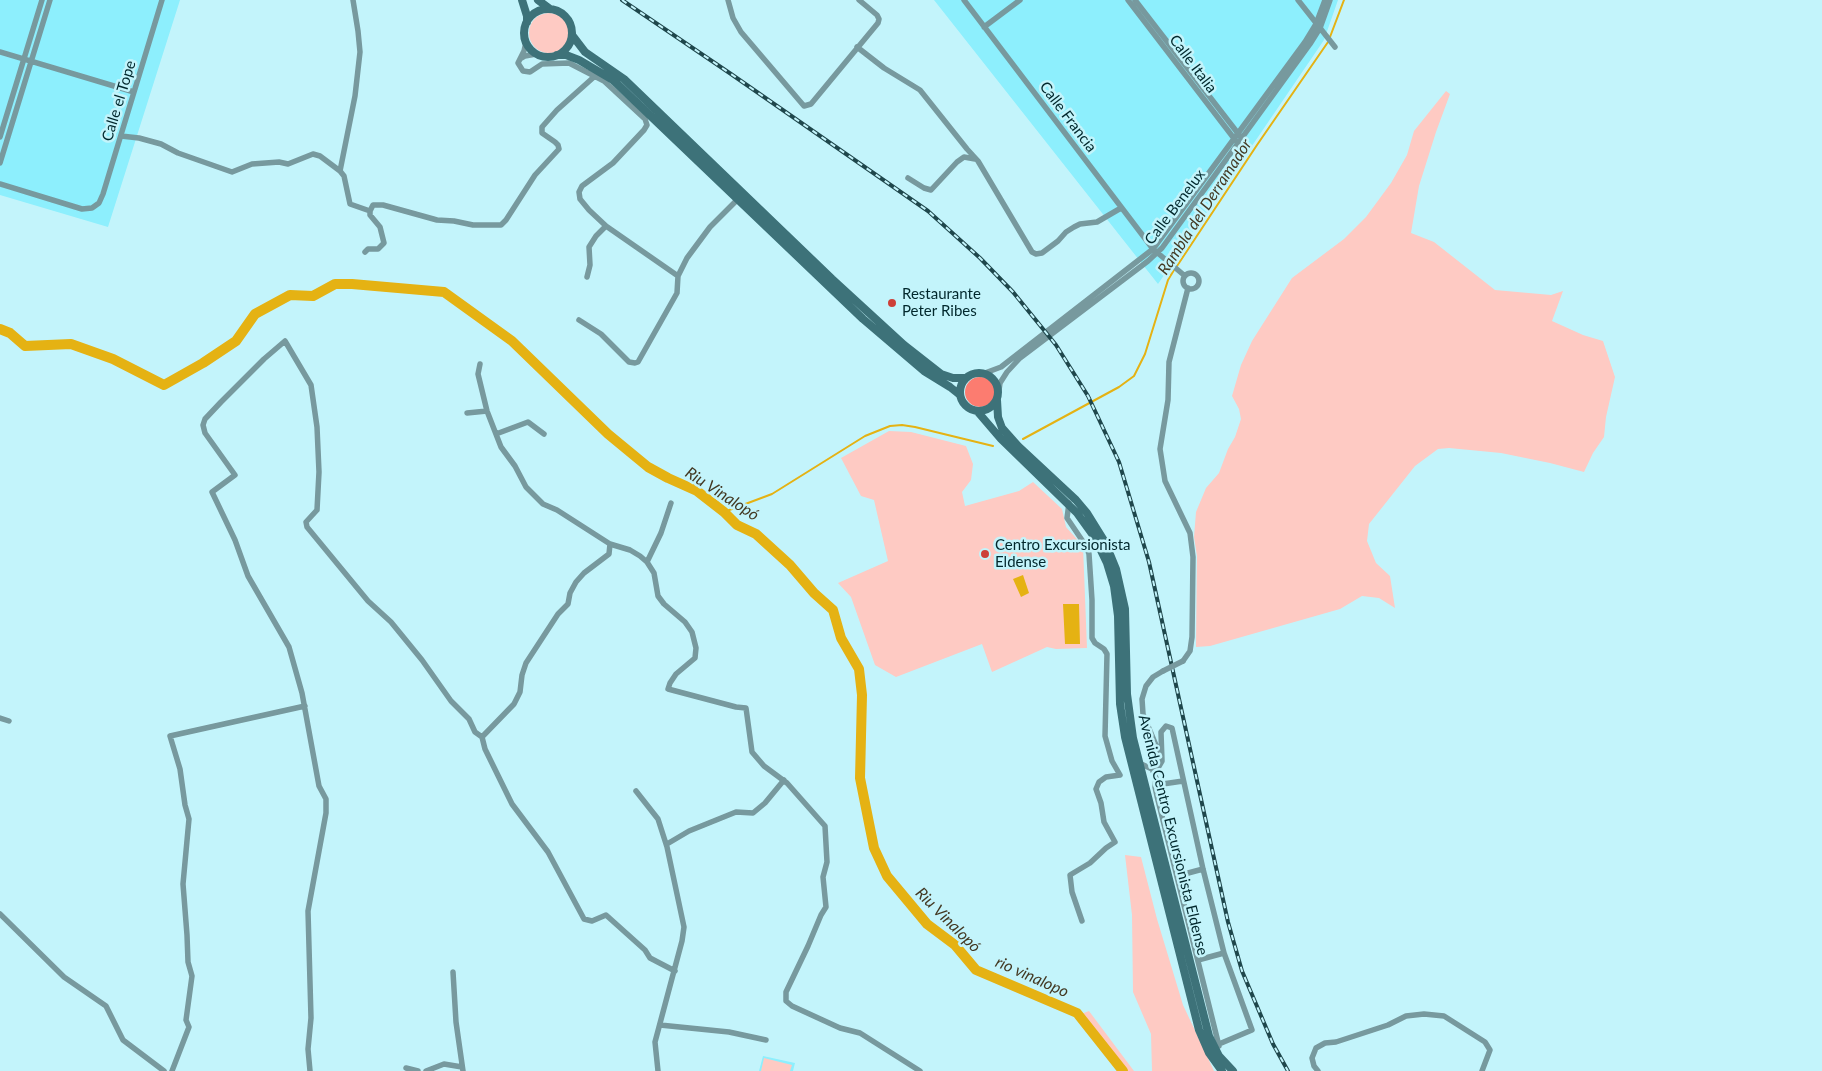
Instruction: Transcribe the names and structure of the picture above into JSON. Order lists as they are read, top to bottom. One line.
{"streets":{"street":["Calle Italia","Calle el Tope","Calle Francia","Calle Benelux","Avenida Centro Excursionista Eldense"]},"crossings":[["Calle Italia","Calle Benelux"],["Calle Francia","Calle Benelux"],["Calle Benelux","Avenida Centro Excursionista Eldense"]],"water":["Rambla del Derramador","Riu Vinalopó","rio vinalopo"],"places":["Restaurante Peter Ribes","Centro Excursionista Eldense"]}
